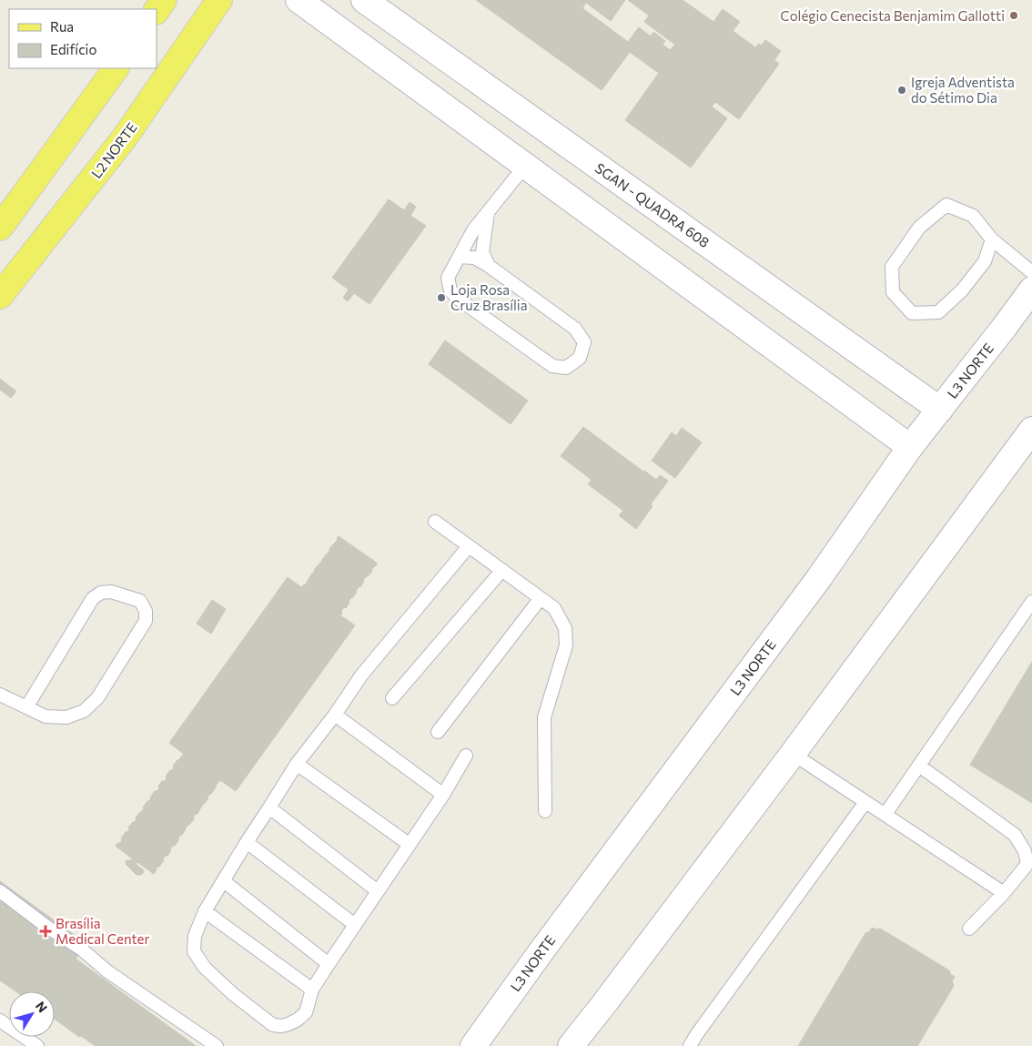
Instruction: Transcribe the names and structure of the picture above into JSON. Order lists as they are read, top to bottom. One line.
{"streets":{"main road":["L2 NORTE","SGAN - QUADRA 608","L3 NORTE"]},"crossings":[["SGAN - QUADRA 608","L3 NORTE"]],"places":{"other":["Colégio Cenecista Benjamim Gallotti","Igreja Adventista do Sétimo Dia","Loja Rosa Cruz Brasília"],"health":["Brasília Medical Center"]},"legend":["Rua","Edifício"],"north":"top right"}
